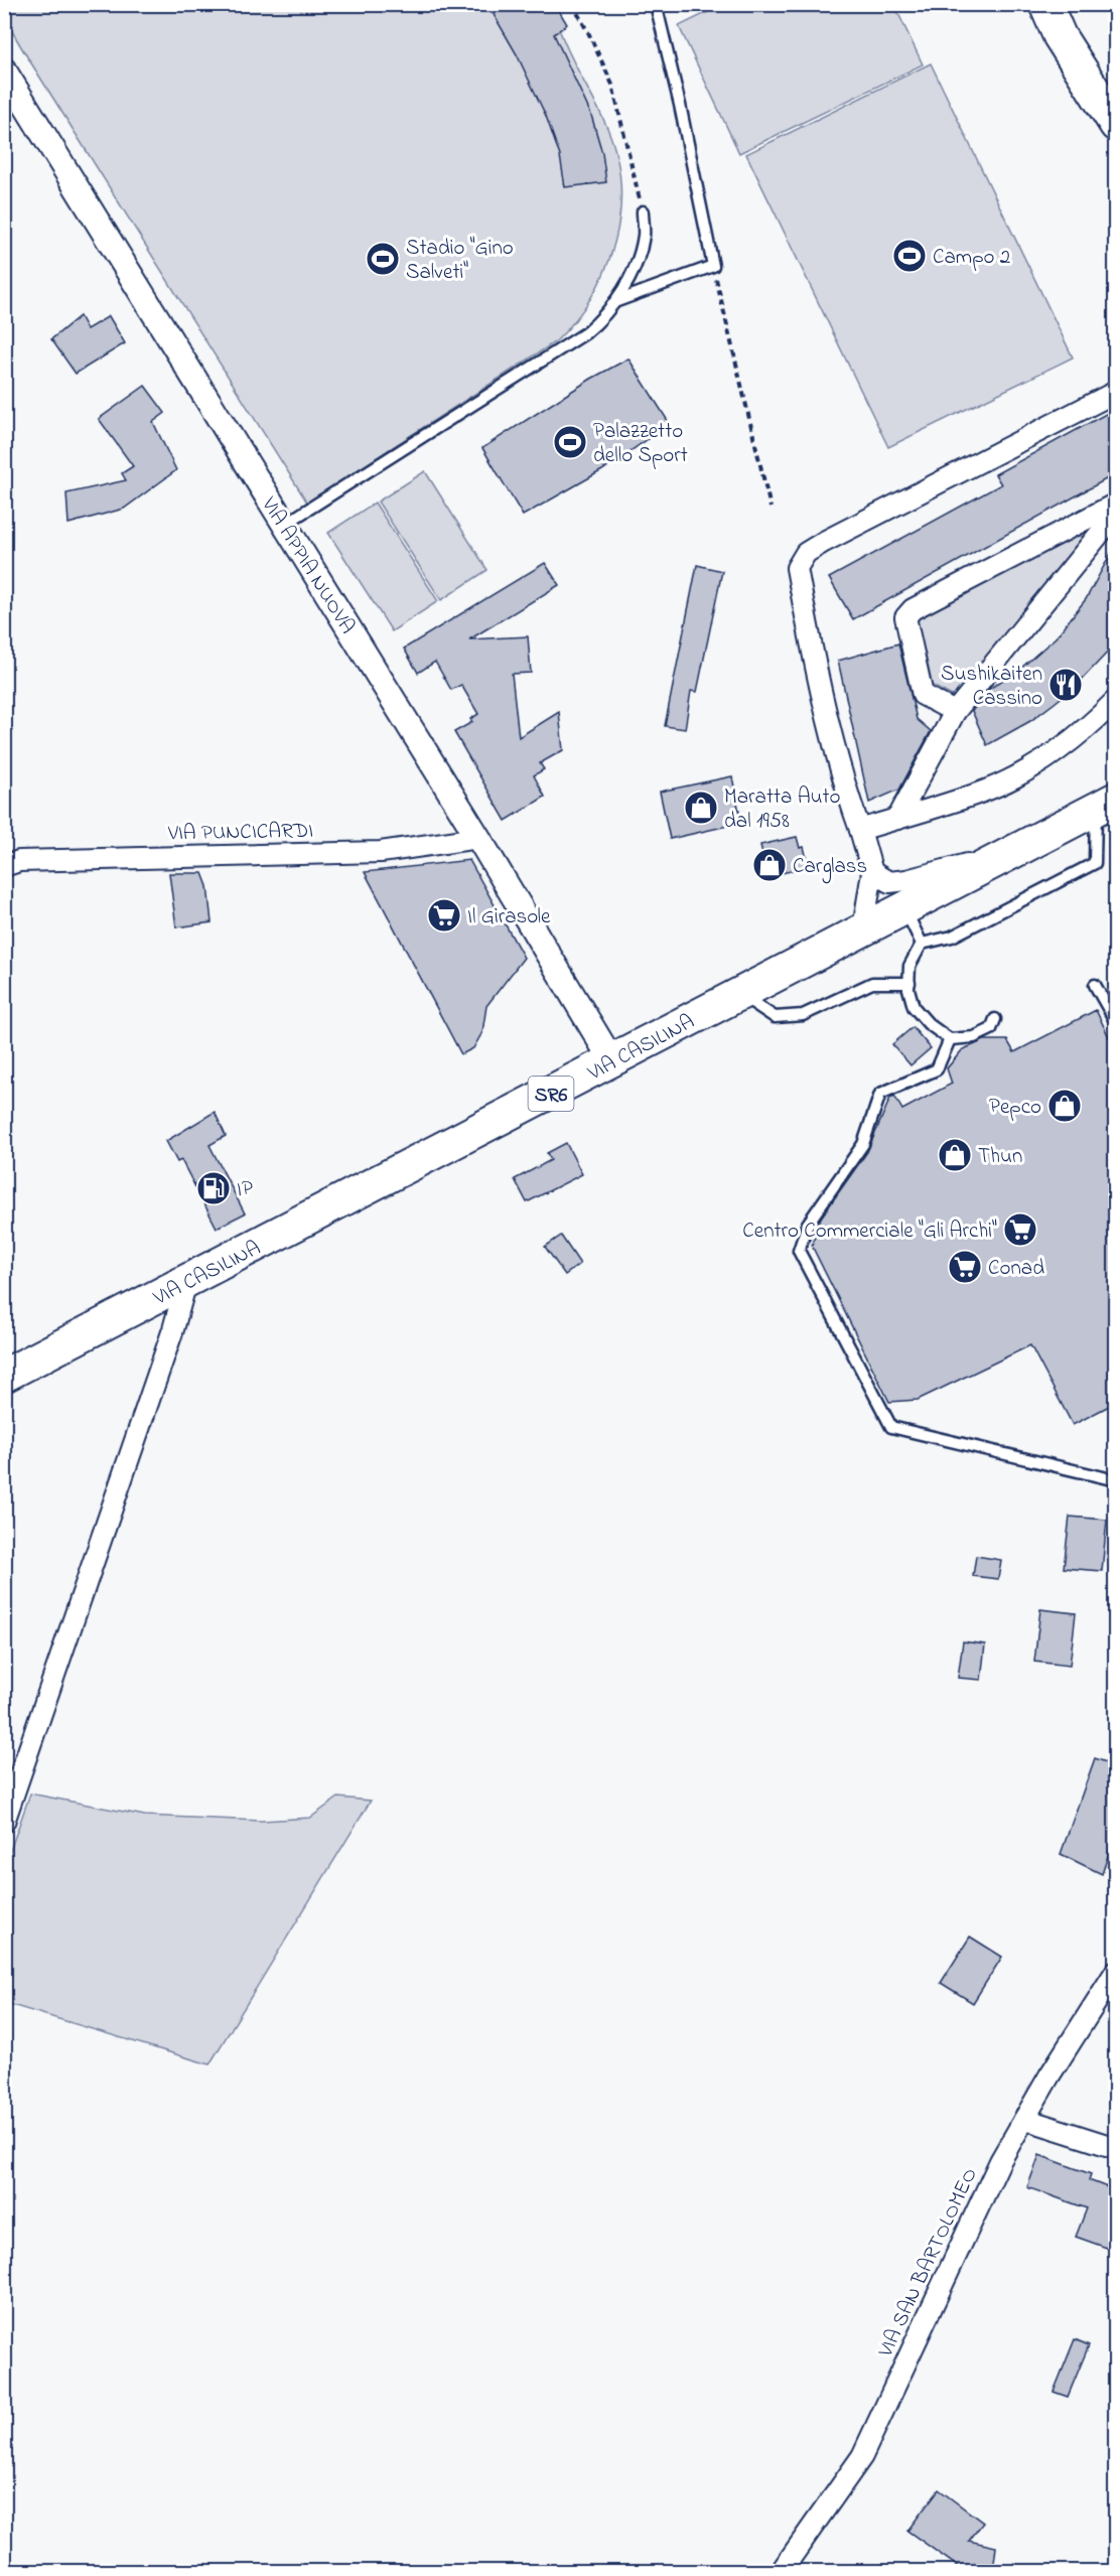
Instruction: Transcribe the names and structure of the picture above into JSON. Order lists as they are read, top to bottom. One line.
{"streets":{"main road":["VIA CASILINA","SR6"],"street":["VIA APPIA NUOVA","VIA PUNCICARDI","VIA SAN BARTOLOMEO"]},"crossings":[["VIA APPIA NUOVA","VIA PUNCICARDI"],["VIA APPIA NUOVA","VIA CASILINA"]],"places":{"sports":["Campo 2","Stadio \"Gino Salveti\"","Palazzetto dello Sport"],"restaurant":["Sushikaiten Cassino"],"shop":["Maratta Auto dal 1958","Carglass","Pepco","Thun"],"supermarket":["Il Girasole","Centro Commerciale \"Gli Archi\"","Conad"],"fuel station":["IP"]}}
